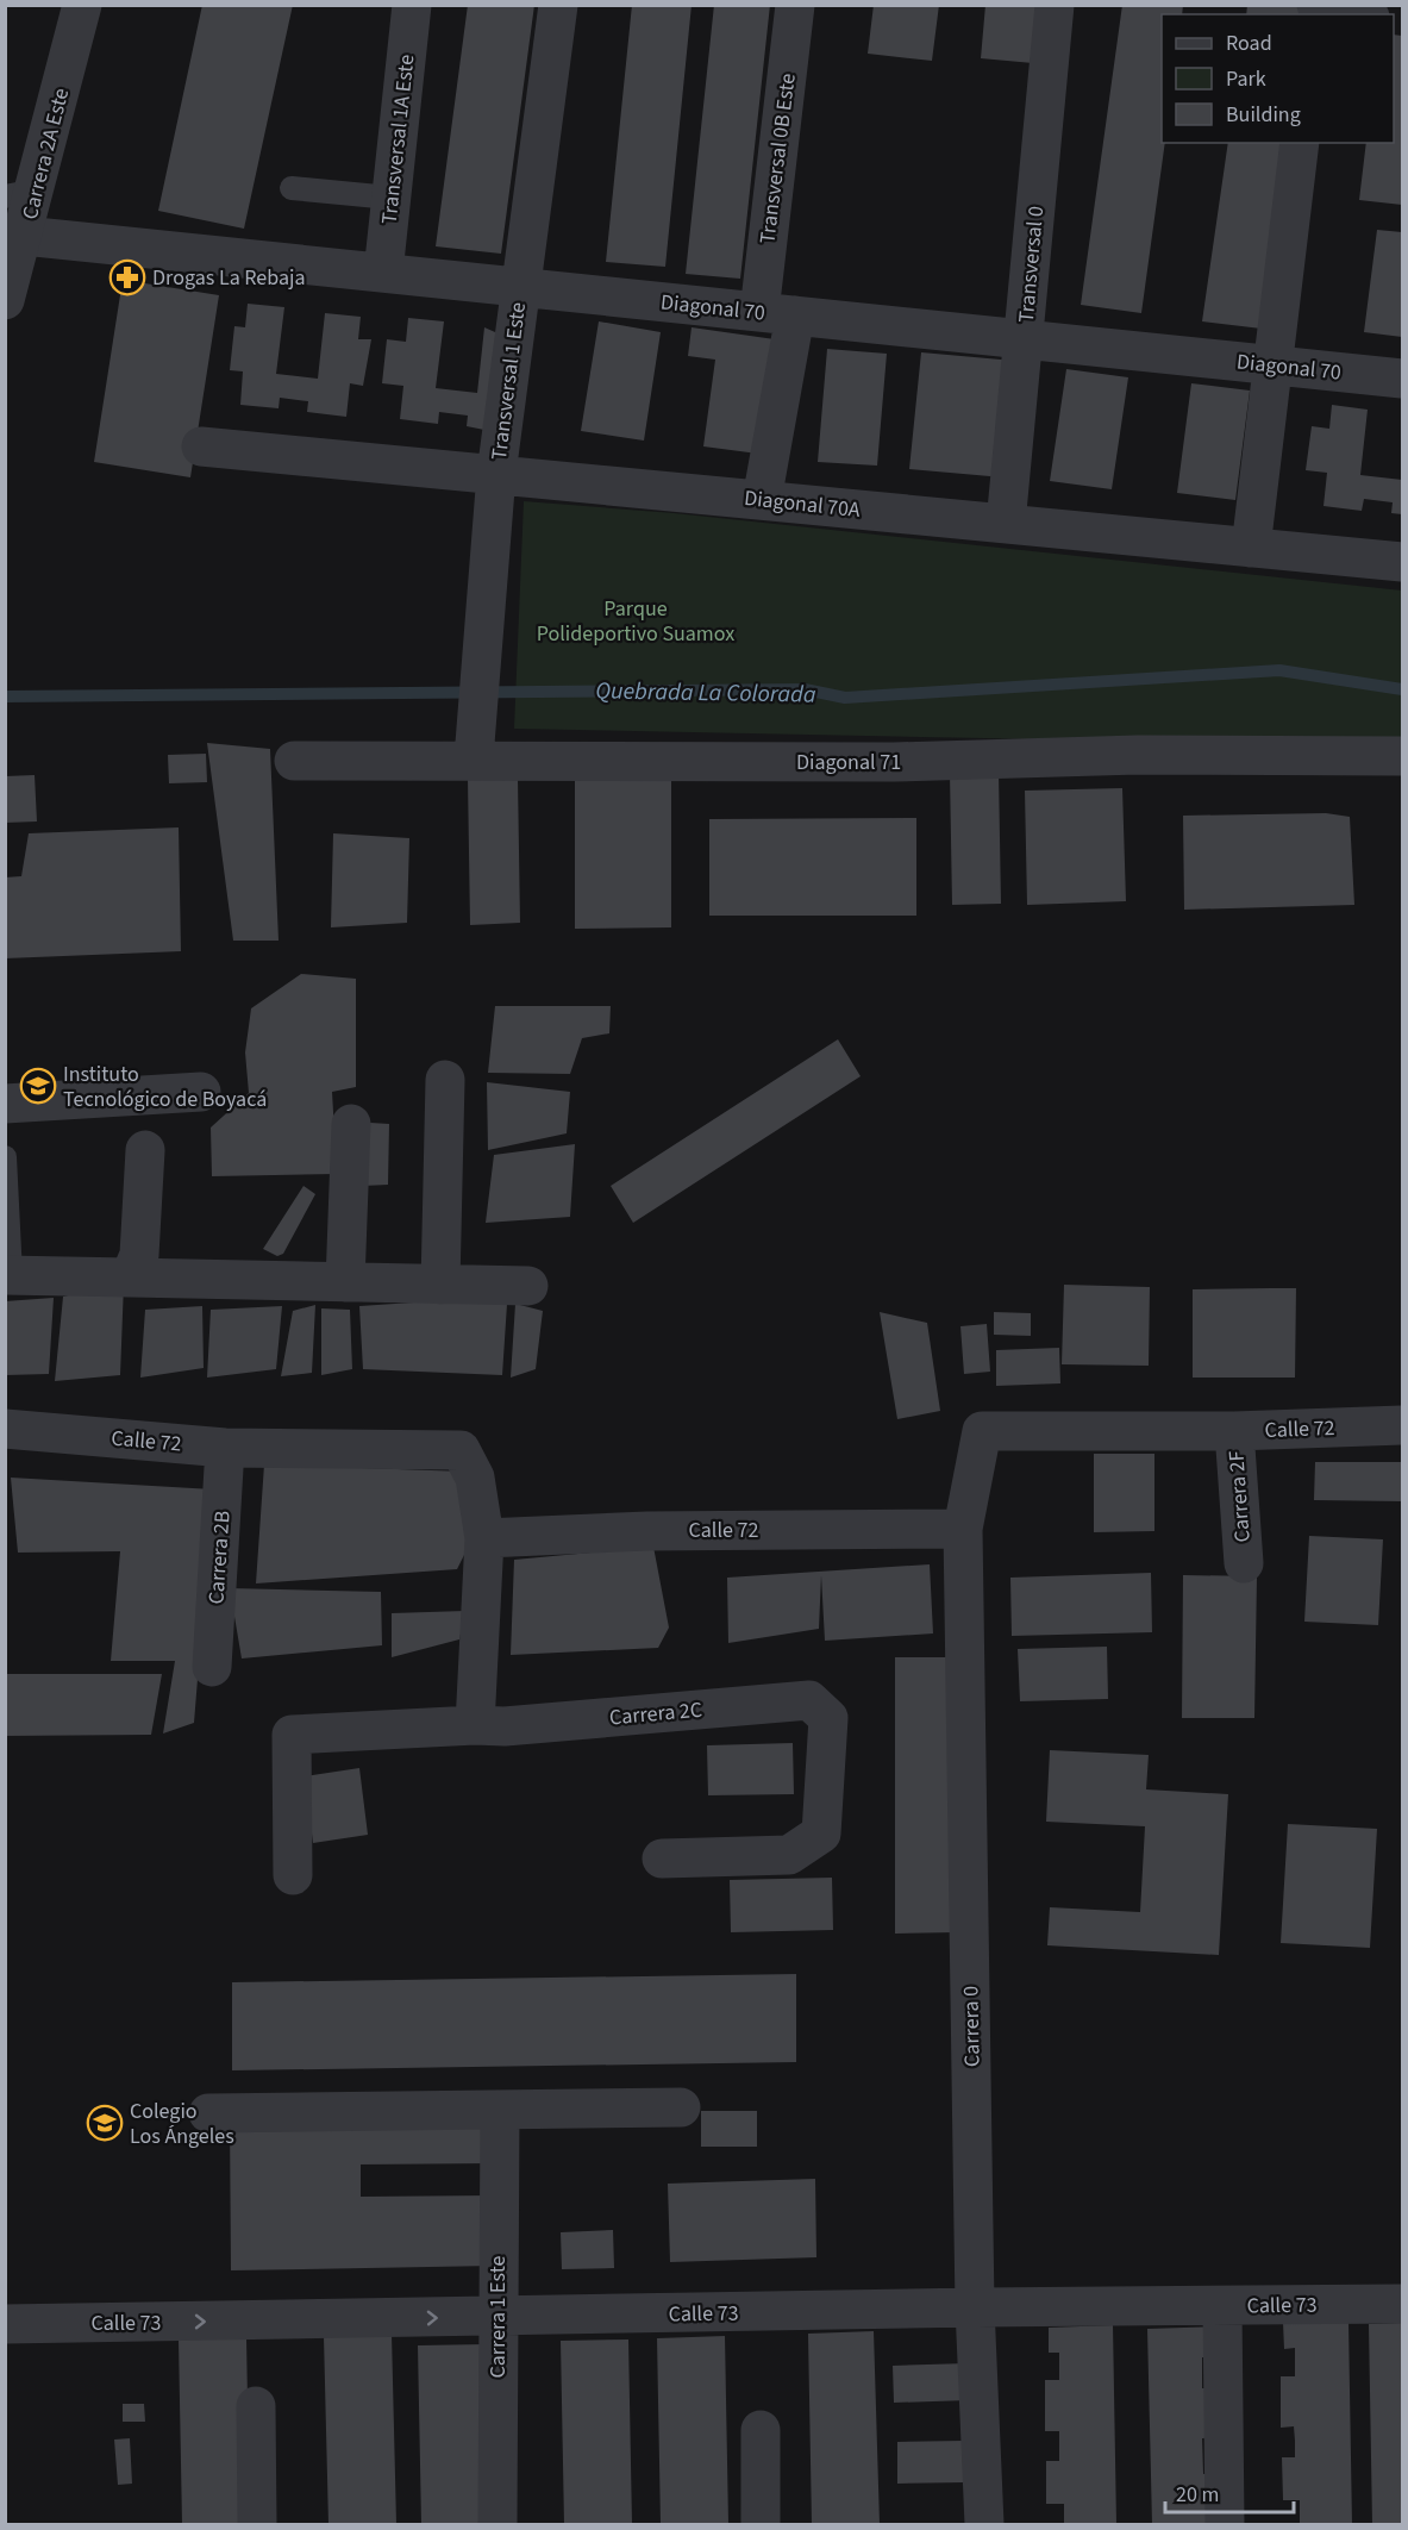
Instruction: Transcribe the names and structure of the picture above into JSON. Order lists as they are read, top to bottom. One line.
{"streets":{"street":["Transversal 1A Este","Carrera 2A Este","Transversal 0B Este","Transversal 0","Diagonal 70","Transversal 1 Este","Diagonal 70A","Diagonal 71","Calle 72","Carrera 2F","Carrera 2B","Carrera 2C","Carrera 0","Calle 73","Carrera 1 Este"]},"crossings":[["Transversal 1A Este","Diagonal 70"],["Carrera 2A Este","Diagonal 70"],["Transversal 0B Este","Diagonal 70"],["Transversal 0B Este","Diagonal 70A"],["Transversal 0","Diagonal 70"],["Transversal 0","Diagonal 70A"],["Diagonal 70","Transversal 1 Este"],["Transversal 1 Este","Diagonal 70A"],["Transversal 1 Este","Diagonal 71"],["Calle 72","Carrera 2F"],["Calle 72","Carrera 2B"],["Calle 72","Carrera 0"],["Carrera 0","Calle 73"],["Calle 73","Carrera 1 Este"]],"water":["Quebrada La Colorada"],"parks":["Parque Polideportivo Suamox"],"places":{"pharmacy":["Drogas La Rebaja"],"school or university":["Instituto Tecnológico de Boyacá","Colegio Los Ángeles"]},"legend":["Road","Park","Building"],"scale_bar":"20 m"}
